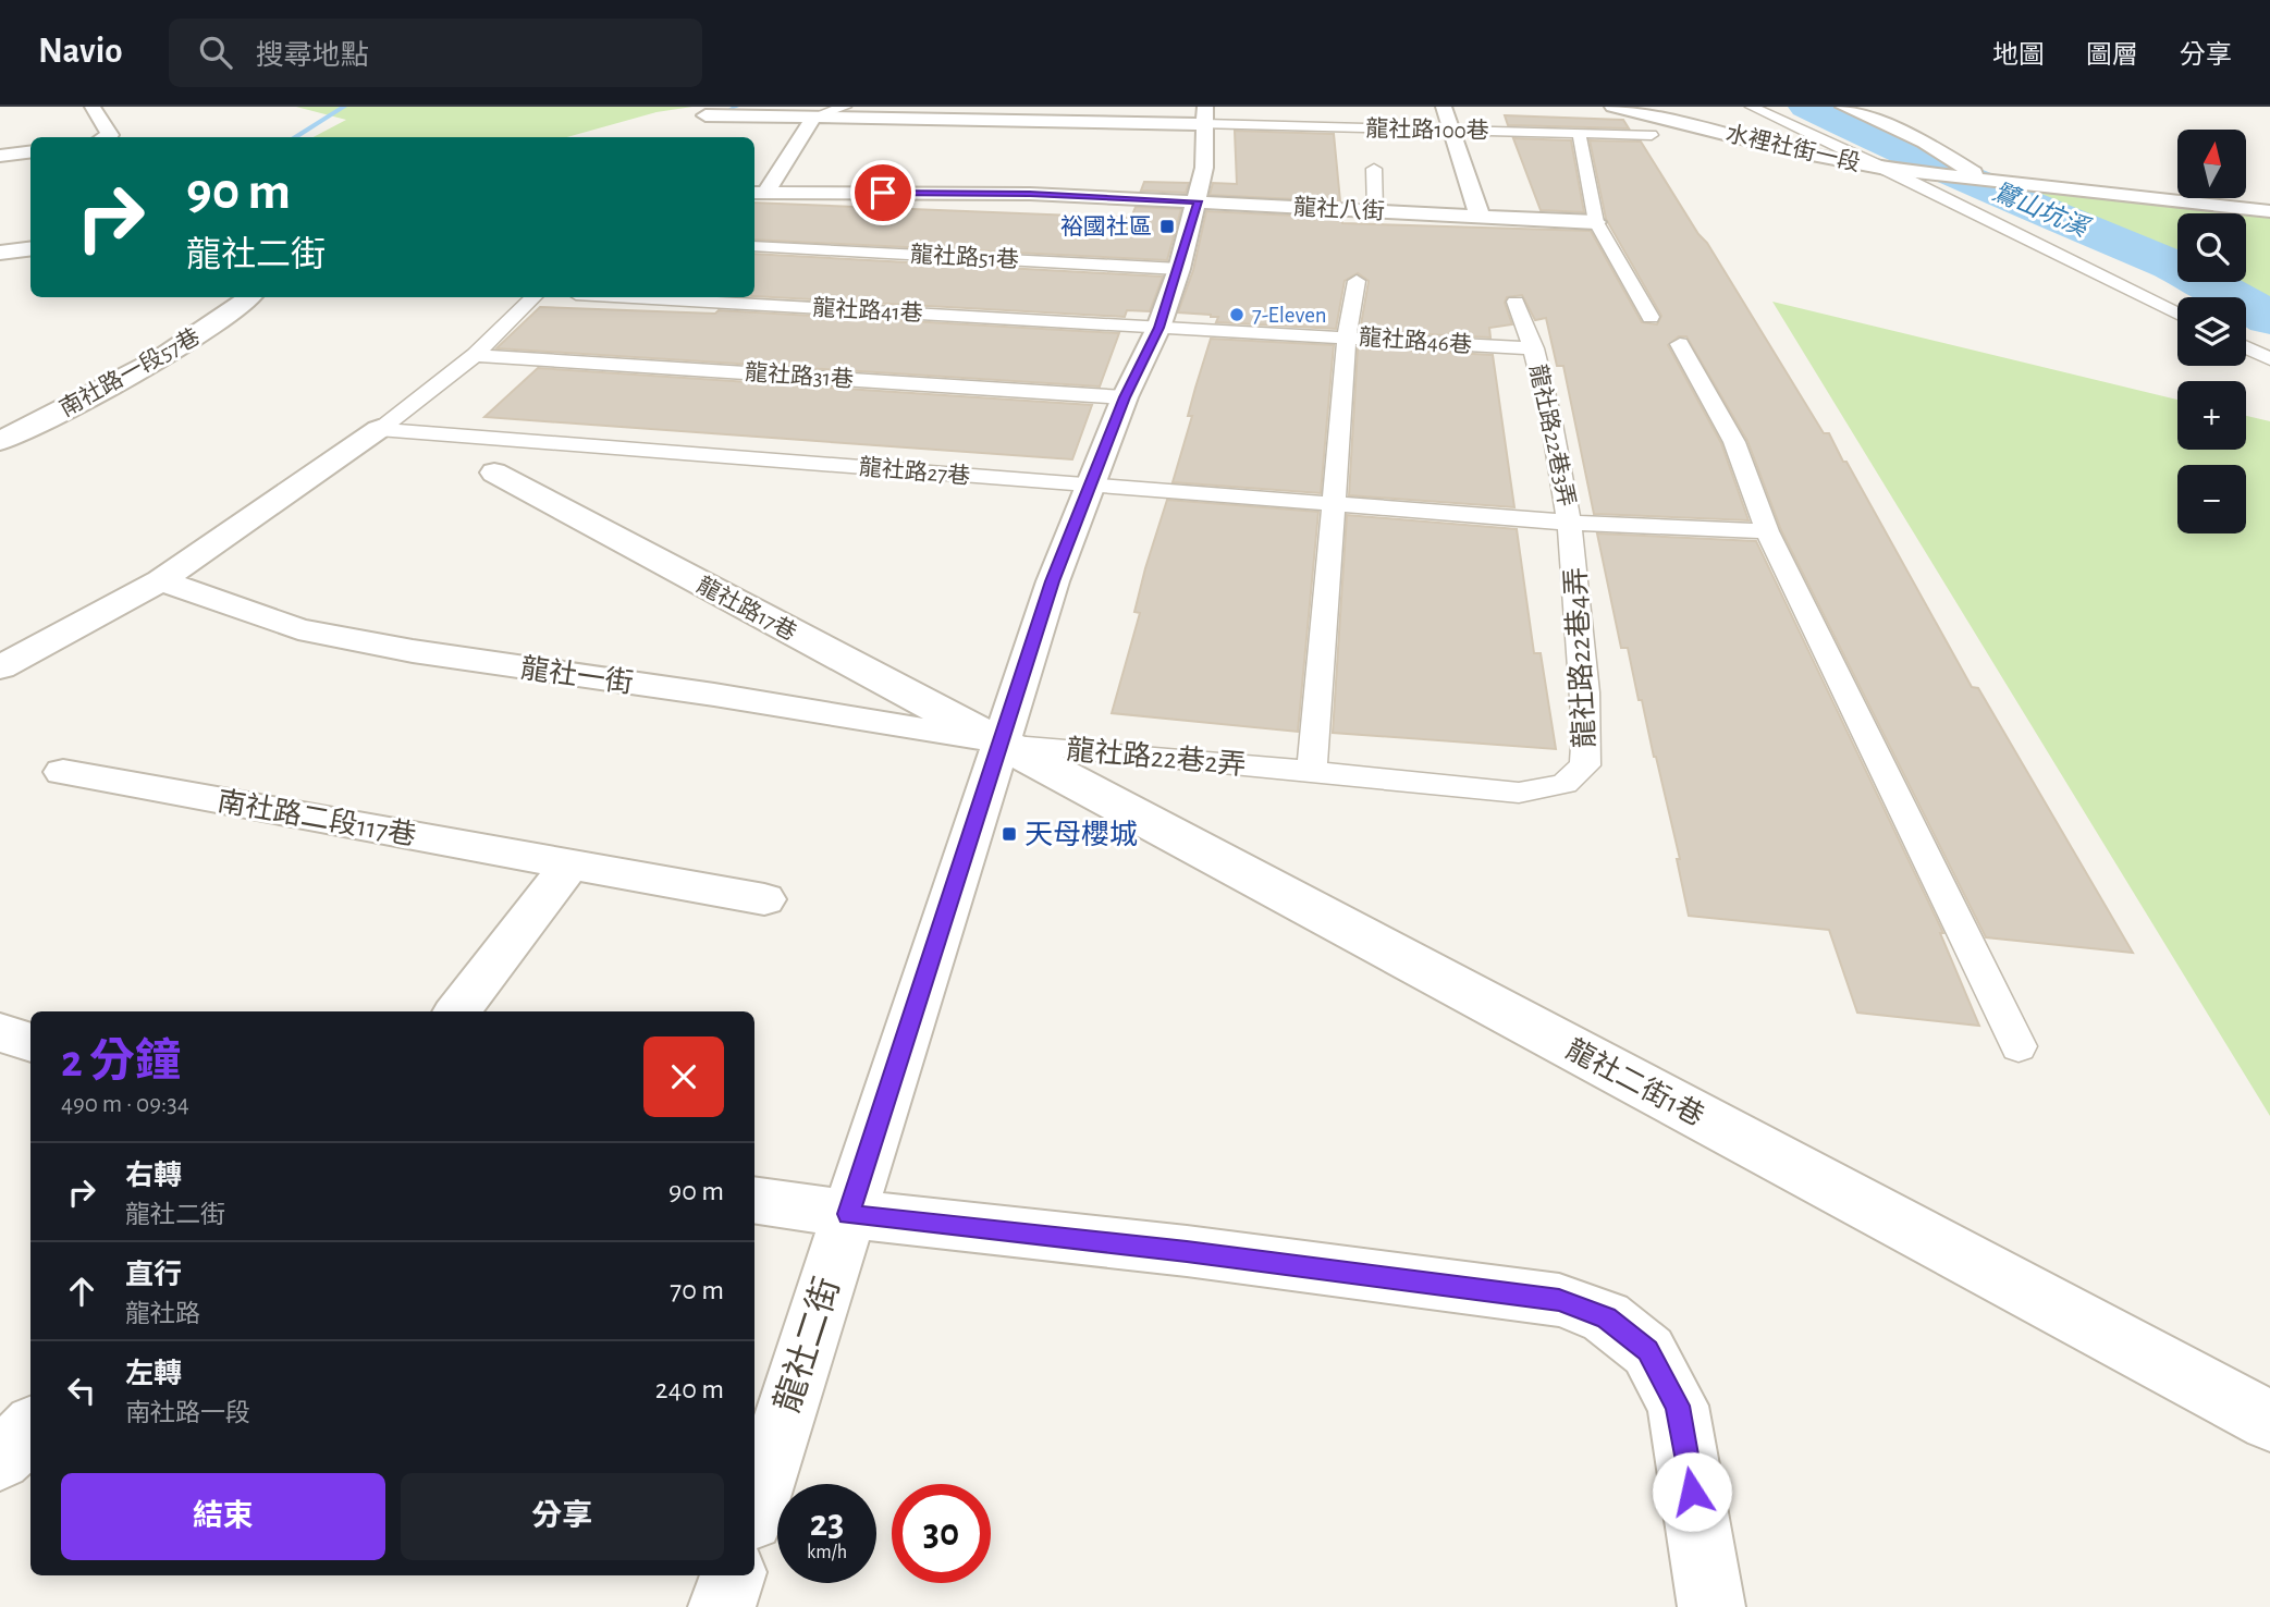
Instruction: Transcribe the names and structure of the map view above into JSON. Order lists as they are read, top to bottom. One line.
{"streets":{"street":["水裡社街一段","龍社八街","南社路一段57巷","龍社路17巷","龍社一街","南社路二段117巷","龍社二街1巷","龍社二街"],"lane":["龍社路100巷","龍社路51巷","龍社路41巷","龍社路46巷","龍社路31巷","龍社路22巷3弄","龍社路27巷","龍社路22巷4弄","龍社路22巷2弄"]},"crossings":[["龍社路100巷","龍社二街"],["龍社八街","龍社二街"],["龍社路51巷","龍社二街"],["龍社路41巷","龍社路46巷"],["龍社路41巷","龍社二街"],["龍社路46巷","龍社路22巷3弄"],["龍社路46巷","龍社二街"],["龍社路31巷","龍社二街"],["龍社路22巷3弄","龍社路27巷"],["龍社路22巷3弄","龍社路22巷4弄"],["龍社路27巷","龍社路22巷4弄"],["龍社路27巷","龍社二街"],["龍社路17巷","龍社一街"],["龍社路17巷","龍社路22巷2弄"],["龍社路17巷","龍社二街1巷"],["龍社路17巷","龍社二街"],["龍社路22巷4弄","龍社路22巷2弄"],["龍社一街","龍社路22巷2弄"],["龍社一街","龍社二街1巷"],["龍社一街","龍社二街"],["龍社路22巷2弄","龍社二街1巷"],["龍社路22巷2弄","龍社二街"],["龍社二街1巷","龍社二街"]],"water":["鷺山坑溪"],"places":{"transit":["裕國社區","天母櫻城"],"other":["7-Eleven"]},"north":"top","page":{"header":"Navio","search":"搜尋地點","nav":["地圖","圖層","分享"],"map_buttons":["+","−"],"turn":["90 m","龍社二街"],"heading":["2 分鐘","490 m · 09:34"],"list":[{"name":"右轉","note":"龍社二街","value":"90 m"},{"name":"直行","note":"龍社路","value":"70 m"},{"name":"左轉","note":"南社路一段","value":"240 m"}],"buttons":["結束","分享"],"speed":"23 km/h","limit":"30"}}
